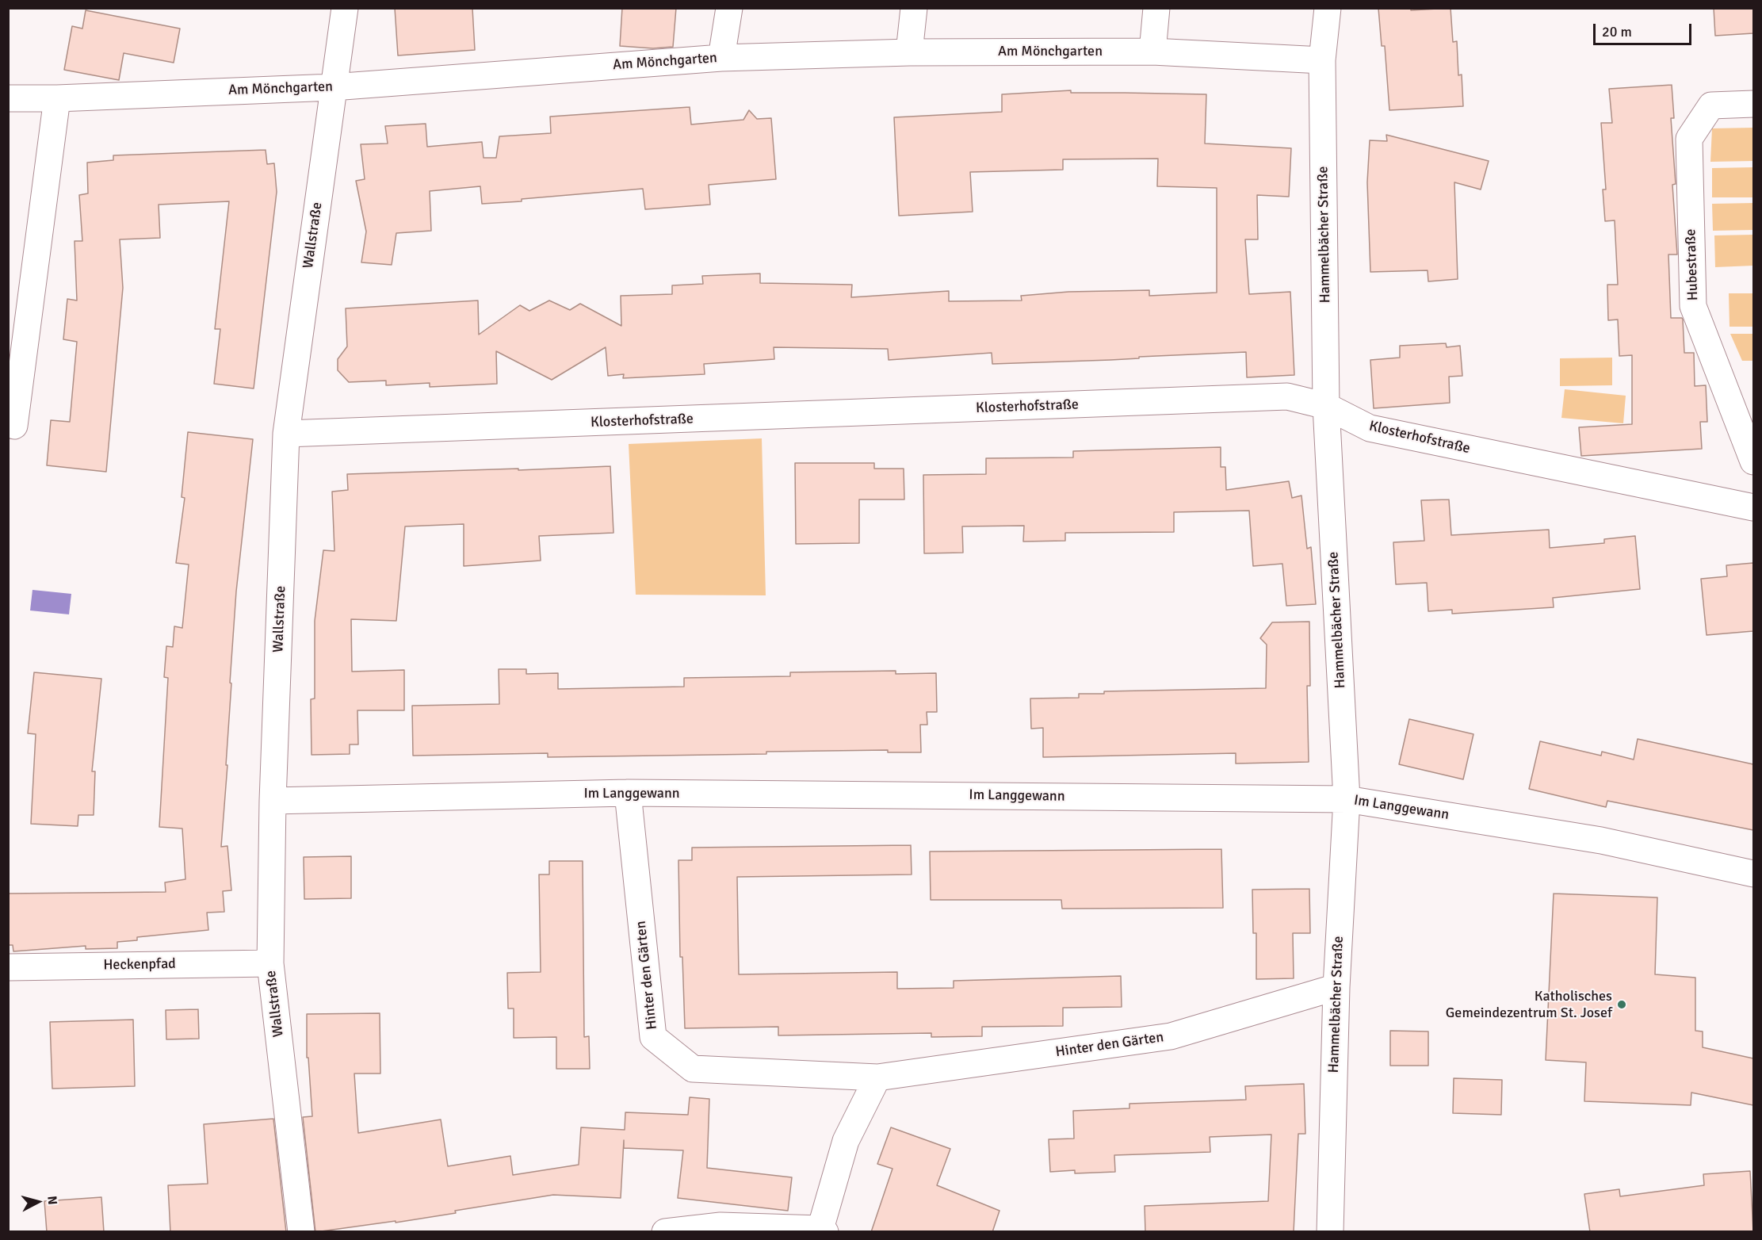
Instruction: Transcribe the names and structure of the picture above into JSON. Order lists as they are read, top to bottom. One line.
{"streets":{"street":["Am Mönchgarten","Hammelbächer Straße","Wallstraße","Hubestraße","Klosterhofstraße","Im Langgewann","Heckenpfad","Hinter den Gärten"]},"crossings":[["Am Mönchgarten","Hammelbächer Straße"],["Am Mönchgarten","Wallstraße"],["Hammelbächer Straße","Klosterhofstraße"],["Hammelbächer Straße","Im Langgewann"],["Hammelbächer Straße","Hinter den Gärten"],["Wallstraße","Klosterhofstraße"],["Wallstraße","Im Langgewann"],["Wallstraße","Heckenpfad"],["Im Langgewann","Hinter den Gärten"]],"places":["Katholisches Gemeindezentrum St. Josef"],"scale_bar":"20 m","north":"right"}
